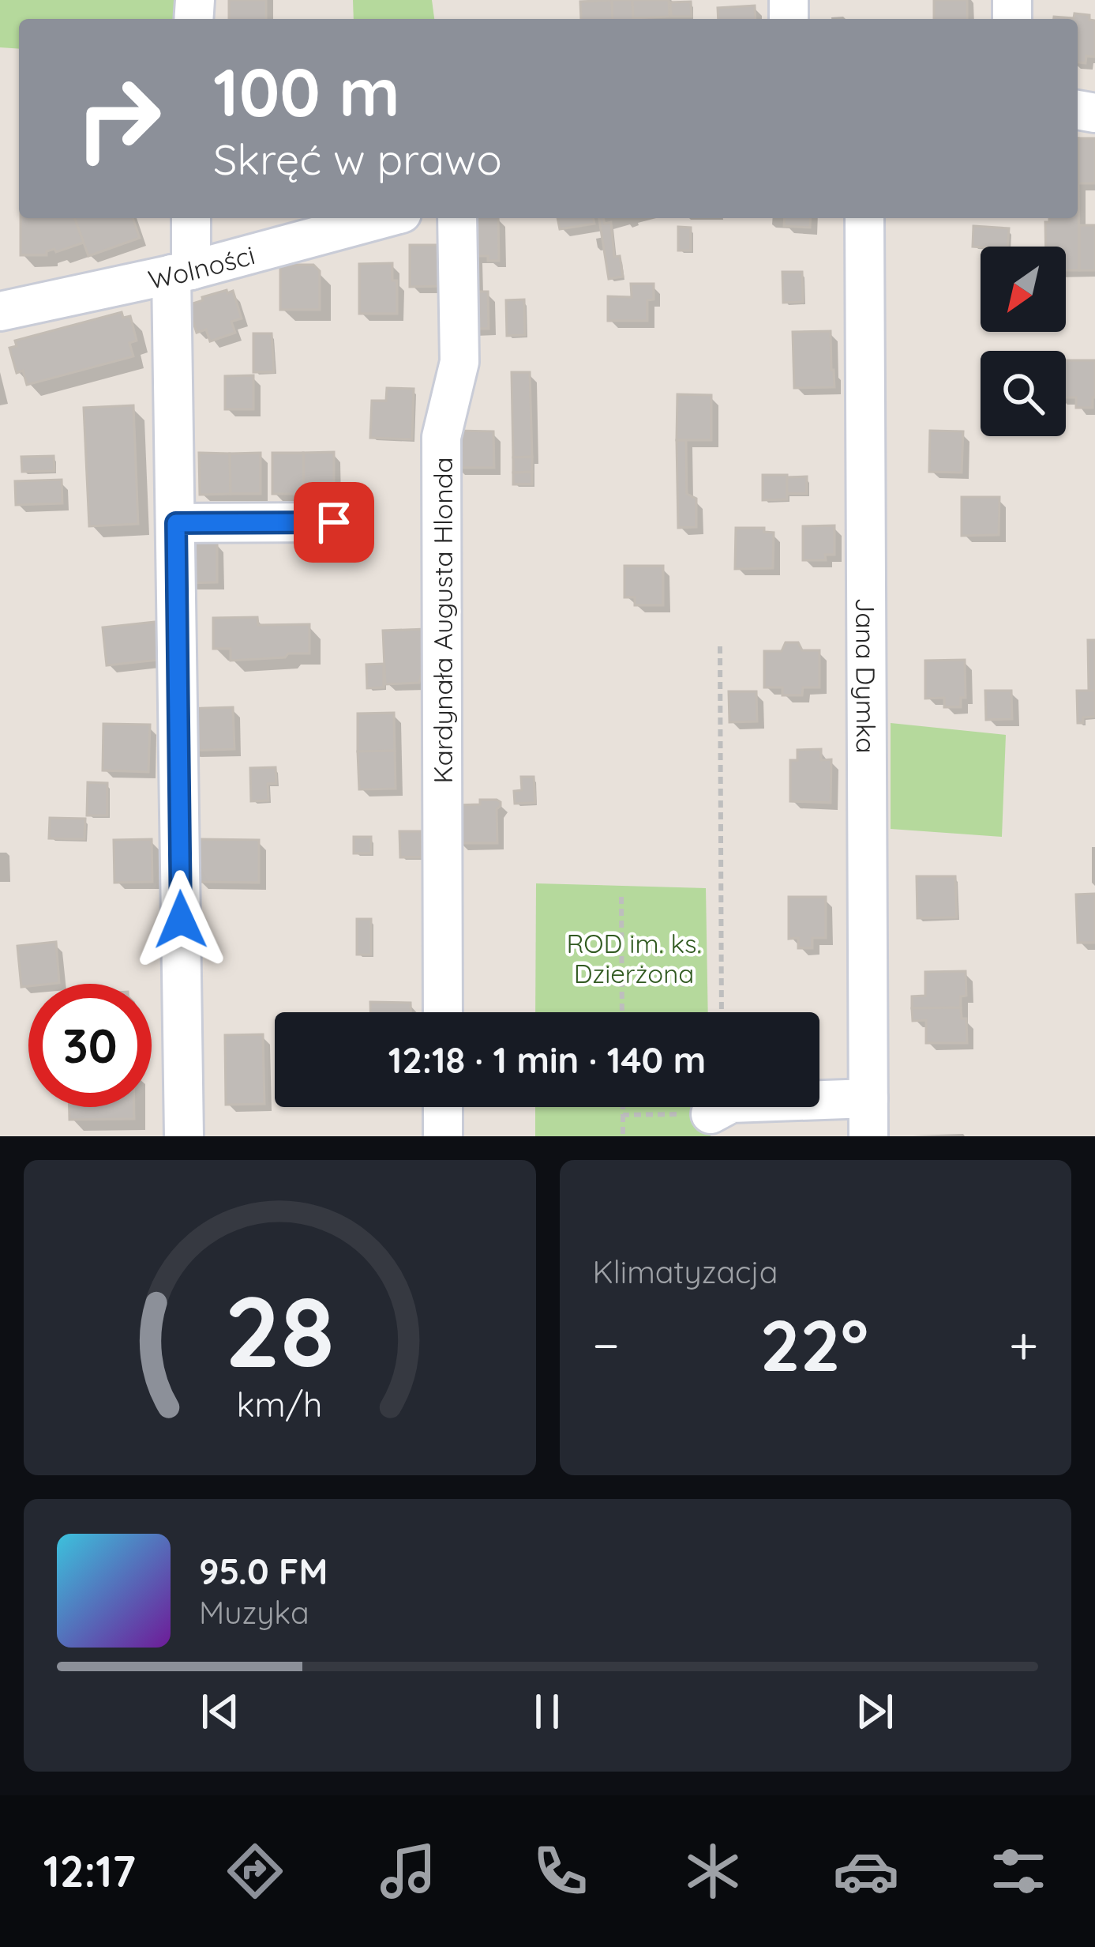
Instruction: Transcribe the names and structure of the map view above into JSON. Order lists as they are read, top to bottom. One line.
{"streets":{"street":["Wolności","Kardynała Augusta Hlonda","Jana Dymka"]},"parks":["ROD im. ks. Dzierżona"],"north":"bottom left","page":{"turn":["100 m","Skręć w prawo"],"limit":"30","trip":"12:18 · 1 min · 140 m","tile":"Klimatyzacja","heat":["−","22°","+"],"song":["95.0 FM","Muzyka"],"tabs":"12:17","gauge":["28","km/h"]}}
